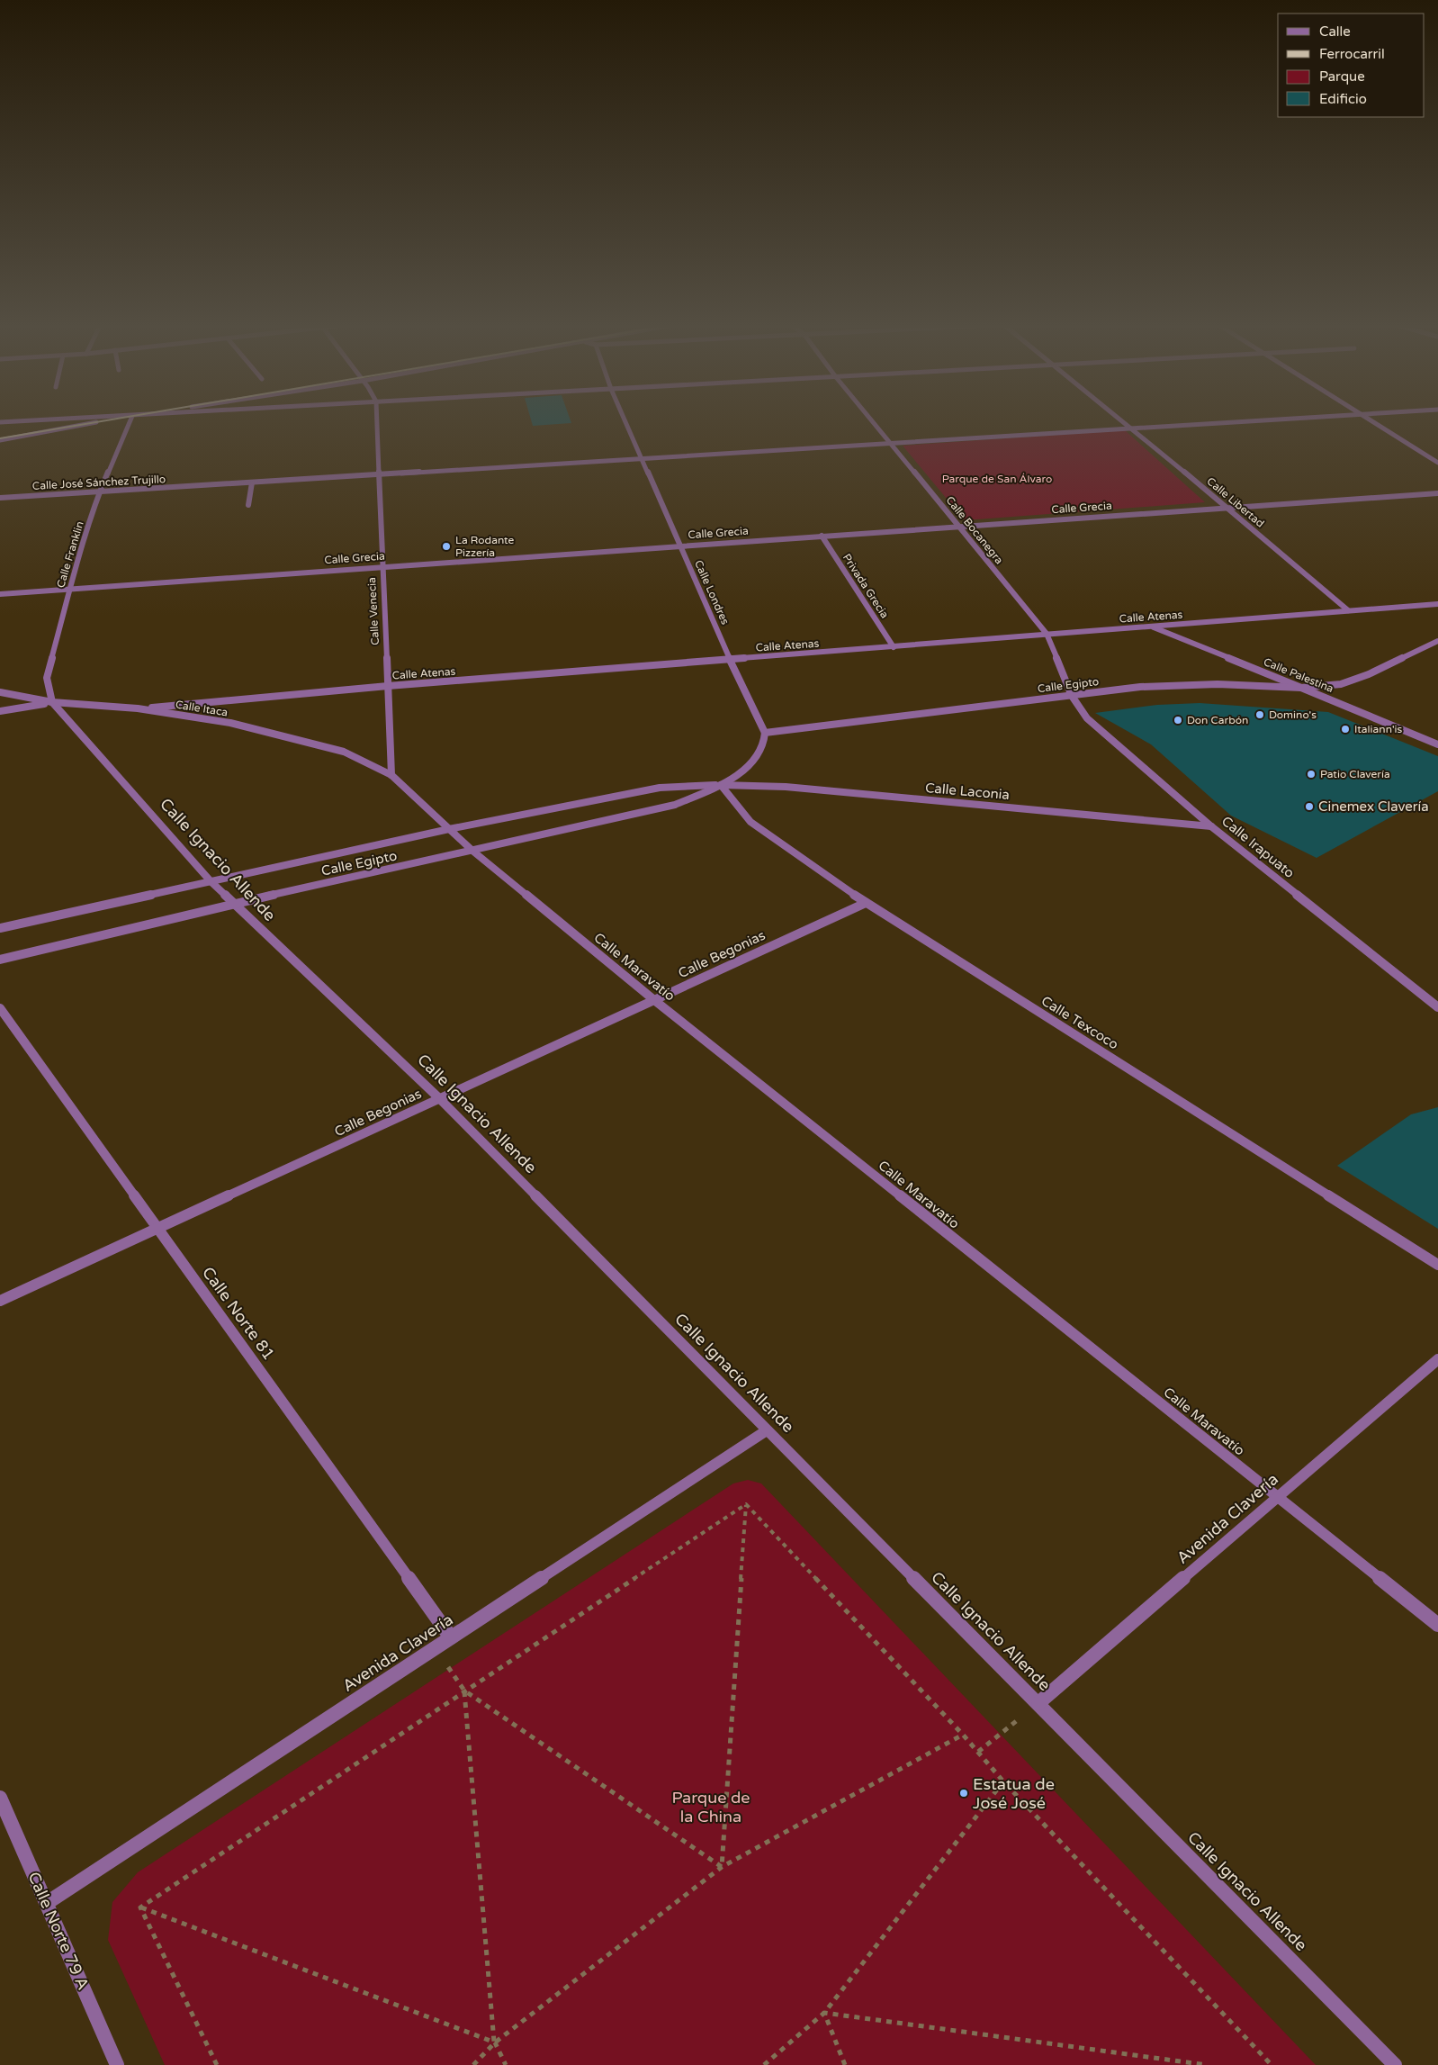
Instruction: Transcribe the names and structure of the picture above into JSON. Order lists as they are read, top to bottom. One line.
{"streets":{"street":["Calle José Sánchez Trujillo","Calle Libertad","Calle Grecia","Calle Bocanegra","Calle Franklin","Privada Grecia","Calle Londres","Calle Venecia","Calle Atenas","Calle Palestina","Calle Egipto","Calle Itaca","Calle Laconia","Calle Irapuato","Calle Ignacio Allende","Calle Begonias","Calle Maravatío","Calle Texcoco","Calle Norte 81","Avenida Clavería","Calle Norte 79 A"]},"crossings":[["Calle José Sánchez Trujillo","Calle Libertad"],["Calle José Sánchez Trujillo","Calle Bocanegra"],["Calle José Sánchez Trujillo","Calle Franklin"],["Calle José Sánchez Trujillo","Calle Londres"],["Calle José Sánchez Trujillo","Calle Venecia"],["Calle Libertad","Calle Grecia"],["Calle Libertad","Calle Atenas"],["Calle Grecia","Calle Bocanegra"],["Calle Grecia","Calle Franklin"],["Calle Grecia","Privada Grecia"],["Calle Grecia","Calle Londres"],["Calle Grecia","Calle Venecia"],["Calle Bocanegra","Calle Atenas"],["Calle Bocanegra","Calle Egipto"],["Calle Bocanegra","Calle Irapuato"],["Calle Franklin","Calle Itaca"],["Calle Franklin","Calle Ignacio Allende"],["Privada Grecia","Calle Atenas"],["Calle Londres","Calle Atenas"],["Calle Londres","Calle Egipto"],["Calle Venecia","Calle Atenas"],["Calle Venecia","Calle Itaca"],["Calle Venecia","Calle Maravatío"],["Calle Atenas","Calle Palestina"],["Calle Atenas","Calle Itaca"],["Calle Palestina","Calle Egipto"],["Calle Egipto","Calle Laconia"],["Calle Egipto","Calle Irapuato"],["Calle Egipto","Calle Ignacio Allende"],["Calle Egipto","Calle Maravatío"],["Calle Egipto","Calle Texcoco"],["Calle Itaca","Calle Ignacio Allende"],["Calle Itaca","Calle Maravatío"],["Calle Laconia","Calle Irapuato"],["Calle Laconia","Calle Texcoco"],["Calle Ignacio Allende","Calle Begonias"],["Calle Ignacio Allende","Avenida Clavería"],["Calle Begonias","Calle Maravatío"],["Calle Begonias","Calle Texcoco"],["Calle Begonias","Calle Norte 81"],["Calle Maravatío","Avenida Clavería"],["Calle Norte 81","Avenida Clavería"],["Avenida Clavería","Calle Norte 79 A"]],"parks":["Parque de San Álvaro","Parque de la China"],"places":["La Rodante Pizzería","Domino's","Don Carbón","Italiann'is","Patio Clavería","Cinemex Clavería","Estatua de José José"],"legend":["Calle","Ferrocarril","Parque","Edificio"]}
